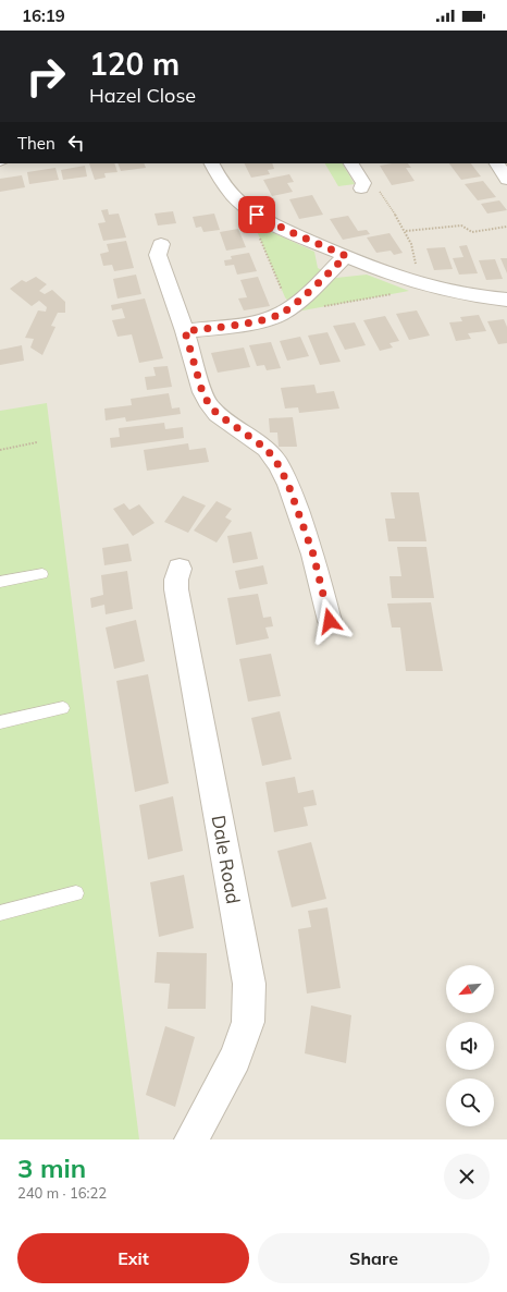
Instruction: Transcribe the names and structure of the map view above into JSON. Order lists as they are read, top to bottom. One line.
{"streets":{"street":["Dale Road"]},"north":"bottom left","page":{"status":"16:19","turn":["120 m","Hazel Close"],"then":"Then","heading":["3 min","240 m · 16:22"],"buttons":["Exit","Share"]}}
